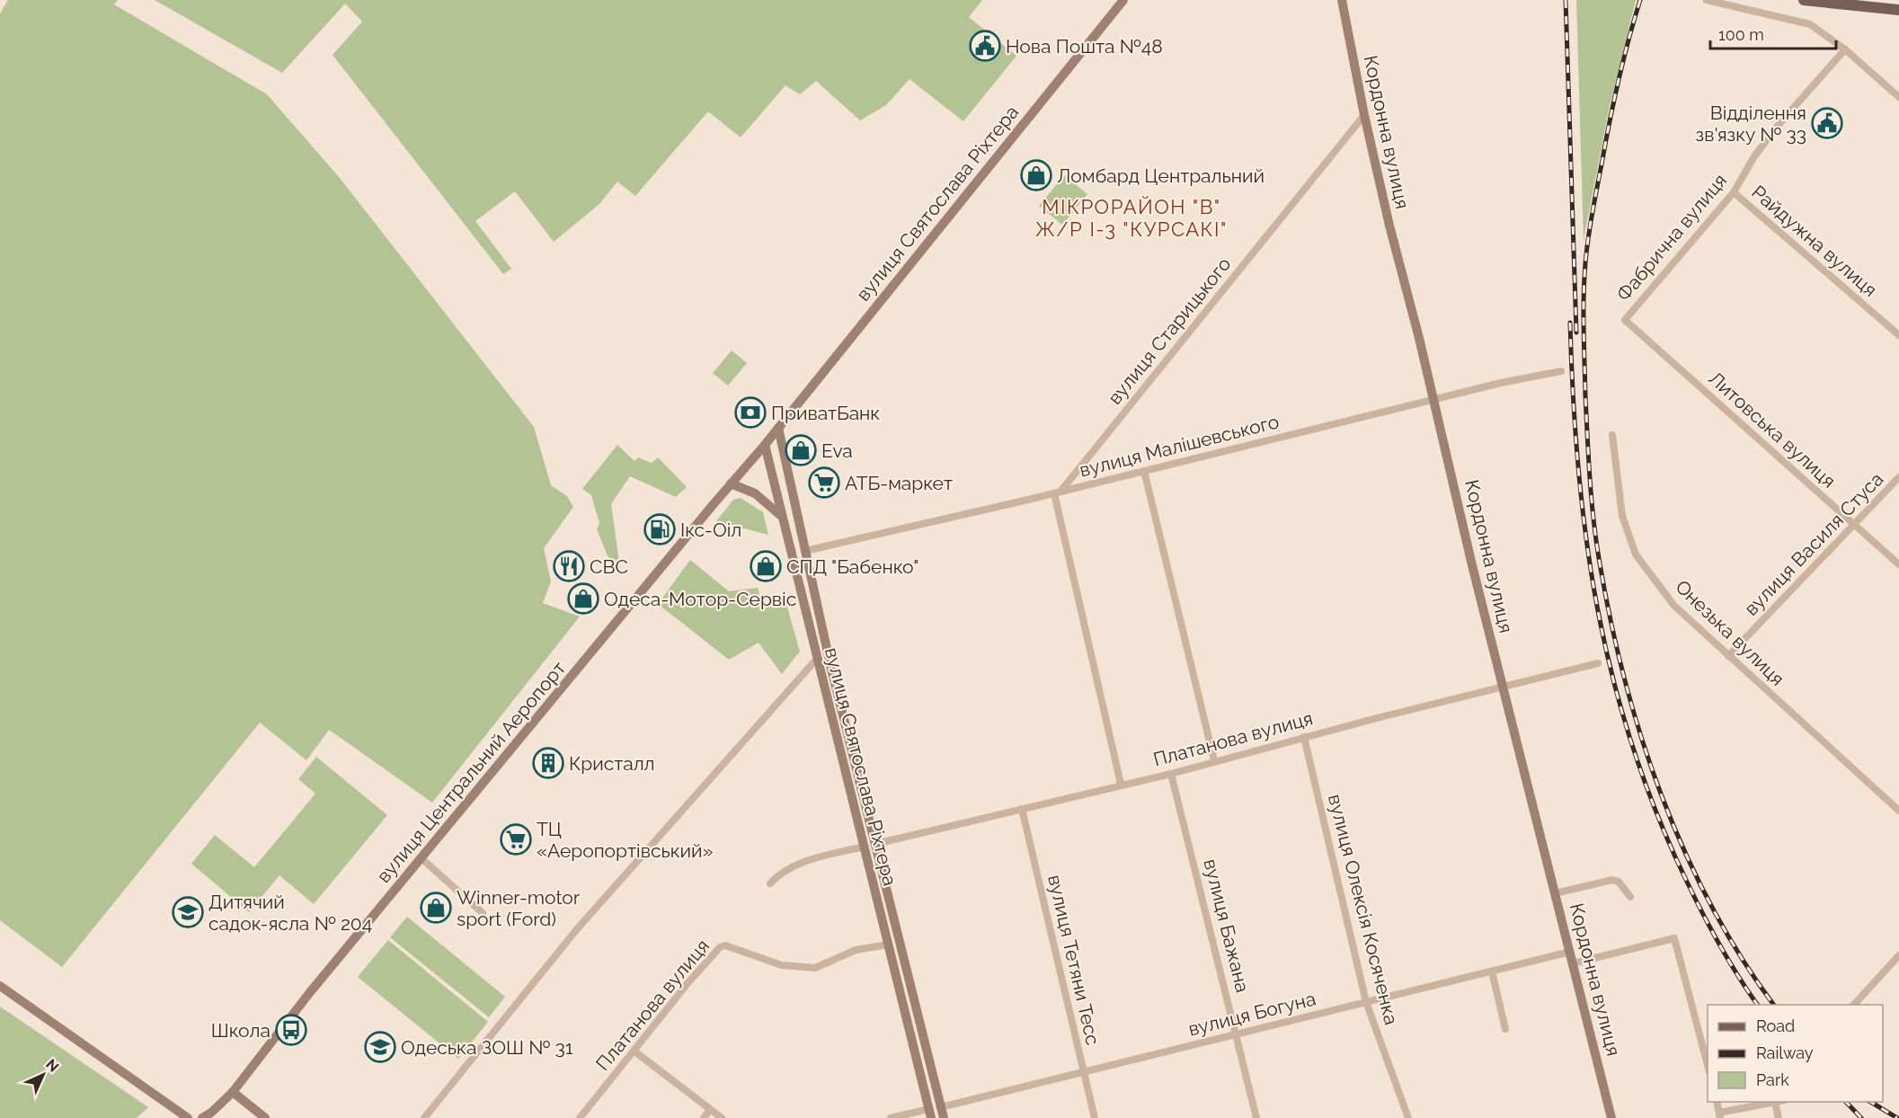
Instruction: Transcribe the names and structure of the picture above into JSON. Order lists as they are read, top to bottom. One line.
{"streets":{"main road":["Кордонна вулиця","вулиця Святослава Ріхтера","вулиця Центральний Аеропорт"],"street":["Фабрична вулиця","Райдужна вулиця","вулиця Старицького","Литовська вулиця","вулиця Малішевського","вулиця Василя Стуса","Онезька вулиця","Платанова вулиця","вулиця Олексія Косяченка","вулиця Бажана","вулиця Тетяни Тесс","вулиця Богуна"]},"crossings":[["Кордонна вулиця","вулиця Старицького"],["Кордонна вулиця","вулиця Малішевського"],["Кордонна вулиця","Платанова вулиця"],["Кордонна вулиця","вулиця Богуна"],["вулиця Святослава Ріхтера","вулиця Малішевського"],["вулиця Святослава Ріхтера","Платанова вулиця"],["вулиця Святослава Ріхтера","вулиця Центральний Аеропорт"],["вулиця Святослава Ріхтера","вулиця Богуна"],["Фабрична вулиця","Райдужна вулиця"],["Фабрична вулиця","Литовська вулиця"],["вулиця Старицького","вулиця Малішевського"],["Литовська вулиця","вулиця Василя Стуса"],["вулиця Василя Стуса","Онезька вулиця"],["Платанова вулиця","вулиця Олексія Косяченка"],["Платанова вулиця","вулиця Бажана"],["Платанова вулиця","вулиця Тетяни Тесс"],["вулиця Олексія Косяченка","вулиця Богуна"],["вулиця Бажана","вулиця Богуна"],["вулиця Тетяни Тесс","вулиця Богуна"]],"districts":["МІКРОРАЙОН \"В\" Ж/Р I-3 \"КУРСАКІ\""],"places":{"public building":["Нова Пошта №48","Відділення зв'язку № 33"],"shop":["Ломбард Центральний","Eva","СПД \"Бабенко\"","Одеса-Мотор-Сервіс","Winner-motor sport (Ford)"],"bank":["ПриватБанк"],"supermarket":["АТБ-маркет","ТЦ «Аеропортівський»"],"fuel station":["Ікс-Оіл"],"restaurant":["СВС"],"building":["Кристалл"],"school or university":["Дитячий садок-ясла № 204","Одеська ЗОШ № 31"],"bus stop":["Школа"]},"legend":["Road","Railway","Park"],"scale_bar":"100 m","north":"top right"}
